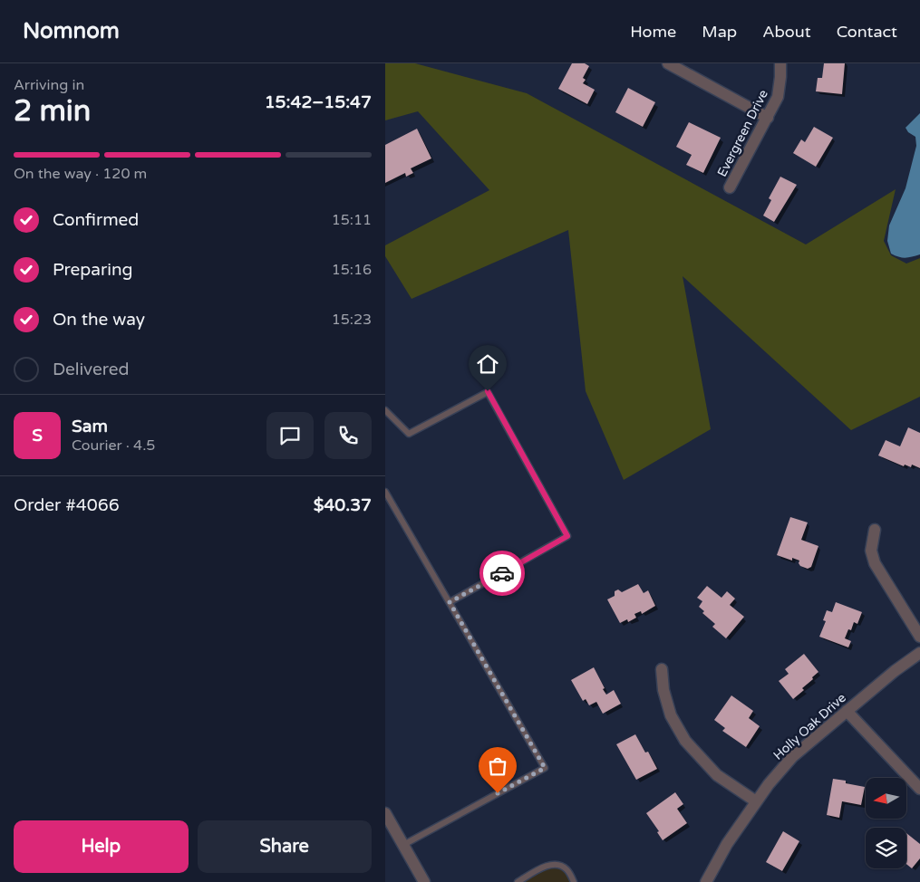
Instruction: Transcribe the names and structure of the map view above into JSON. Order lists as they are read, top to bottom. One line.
{"streets":{"street":["Evergreen Drive","Holly Oak Drive"]},"north":"left","page":{"header":"Nomnom","nav":["Home","Map","About","Contact"],"heading":["2 min","Arriving in","15:42–15:47"],"panel":["Sam","Courier · 4.5","Order #4066","$40.37"],"bar":"On the way · 120 m","list":[["Confirmed","15:11"],["Preparing","15:16"],["On the way","15:23"],"Delivered"],"round":"S","buttons":["Help","Share"]}}
